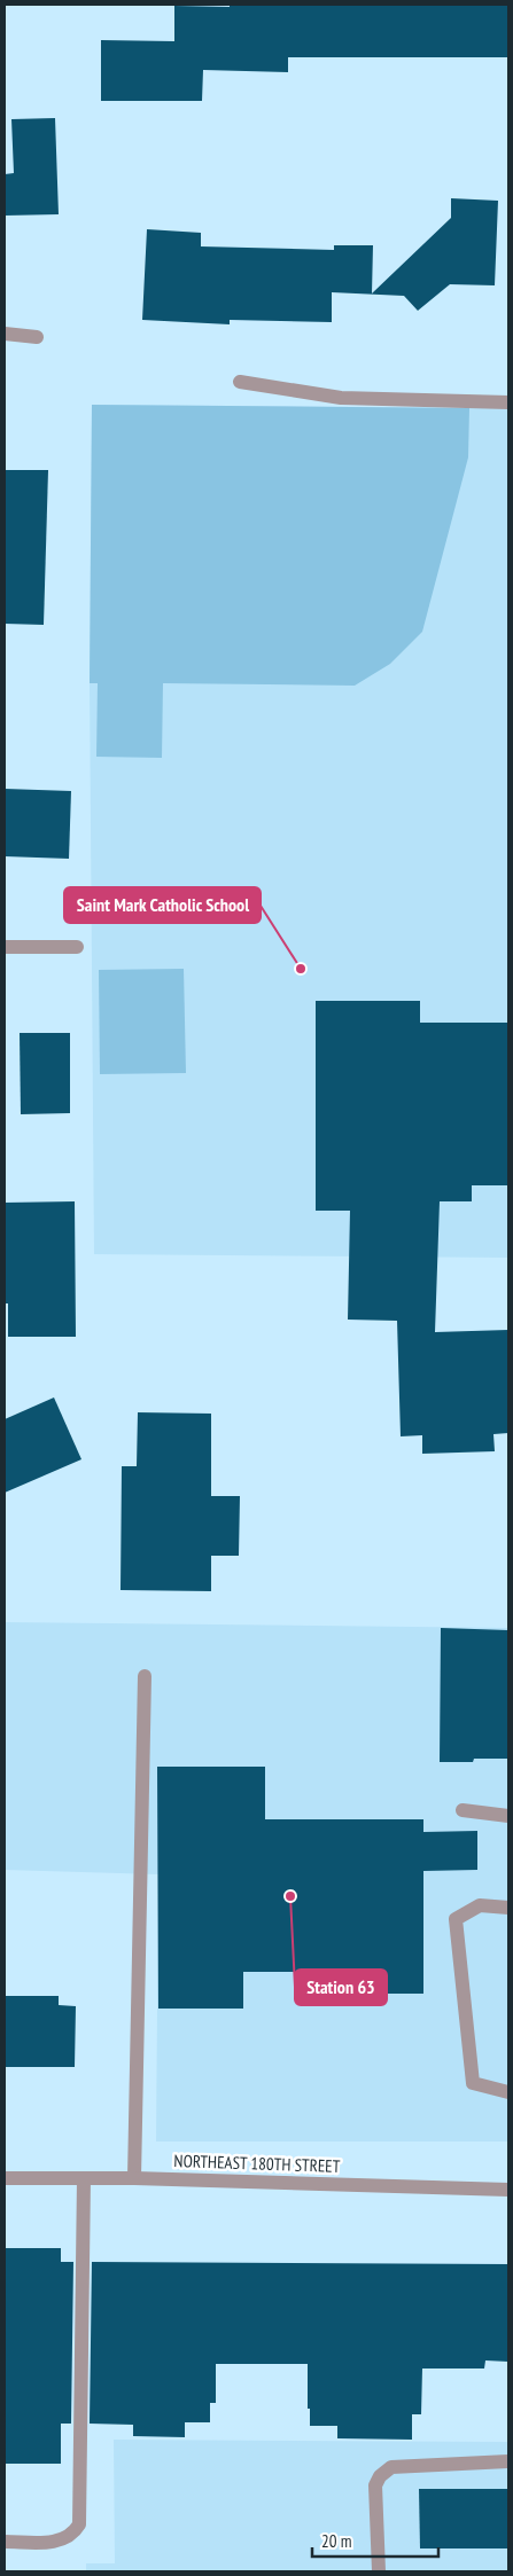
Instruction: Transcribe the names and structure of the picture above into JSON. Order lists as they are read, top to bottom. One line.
{"streets":{"street":["NORTHEAST 180TH STREET"]},"places":["Saint Mark Catholic School","Station 63"],"scale_bar":"20 m"}
